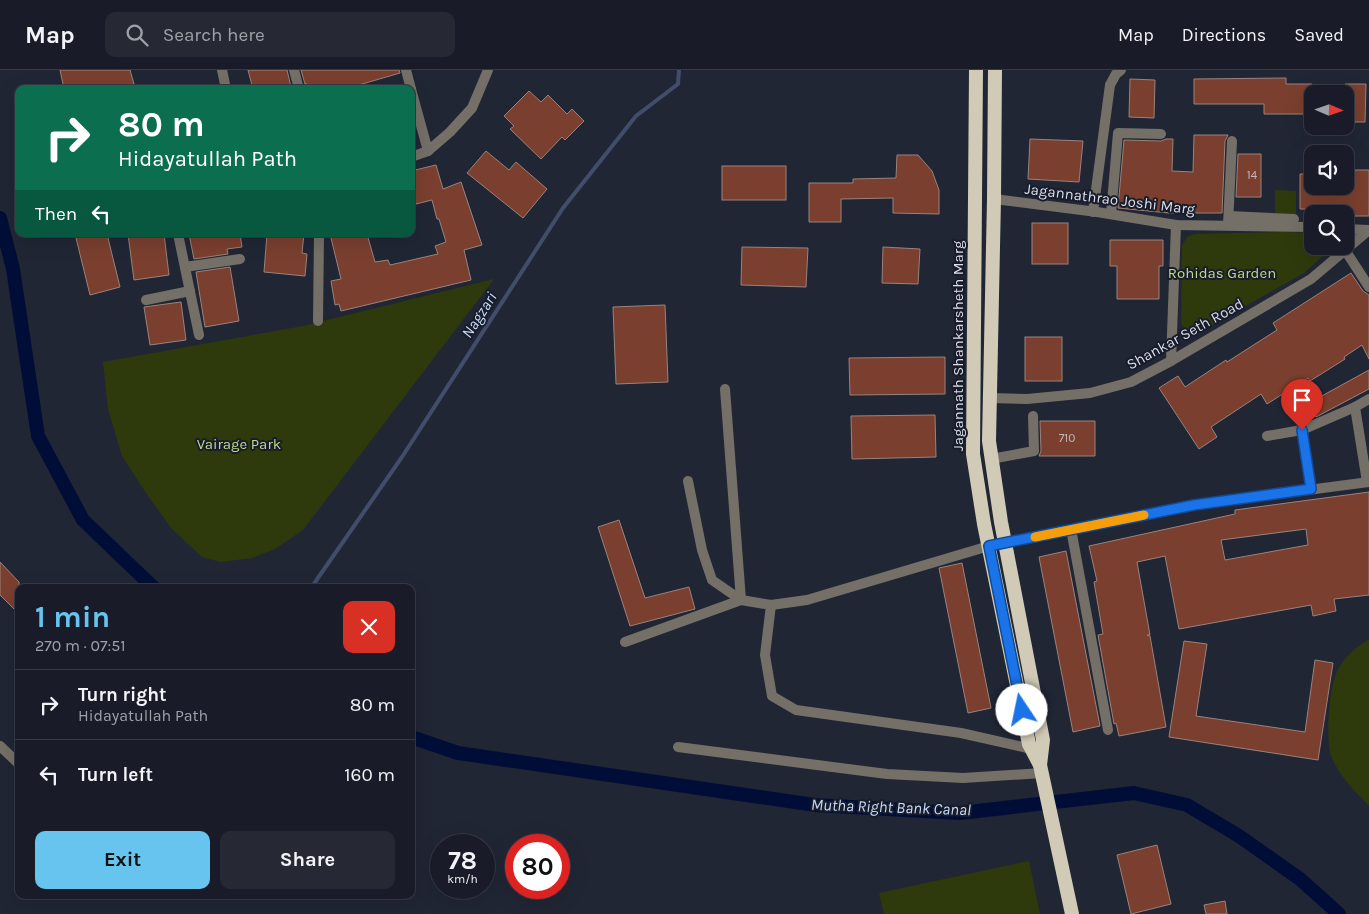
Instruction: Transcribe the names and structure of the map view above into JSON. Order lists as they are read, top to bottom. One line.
{"streets":{"highway":["Jagannath Shankarsheth Marg"],"street":["Jagannathrao Joshi Marg","Shankar Seth Road"]},"crossings":[["Jagannathrao Joshi Marg","Jagannath Shankarsheth Marg"],["Shankar Seth Road","Jagannath Shankarsheth Marg"]],"water":["Nagzari","Mutha Right Bank Canal"],"parks":["Rohidas Garden","Vairage Park"],"house_numbers":["14","710"],"north":"right","page":{"header":"Map","search":"Search here","nav":["Map","Directions","Saved"],"turn":["80 m","Hidayatullah Path"],"then":"Then","heading":["1 min","270 m · 07:51"],"list":[{"name":"Turn right","note":"Hidayatullah Path","value":"80 m"},{"name":"Turn left","value":"160 m"}],"buttons":["Exit","Share"],"speed":"78 km/h","limit":"80"}}
